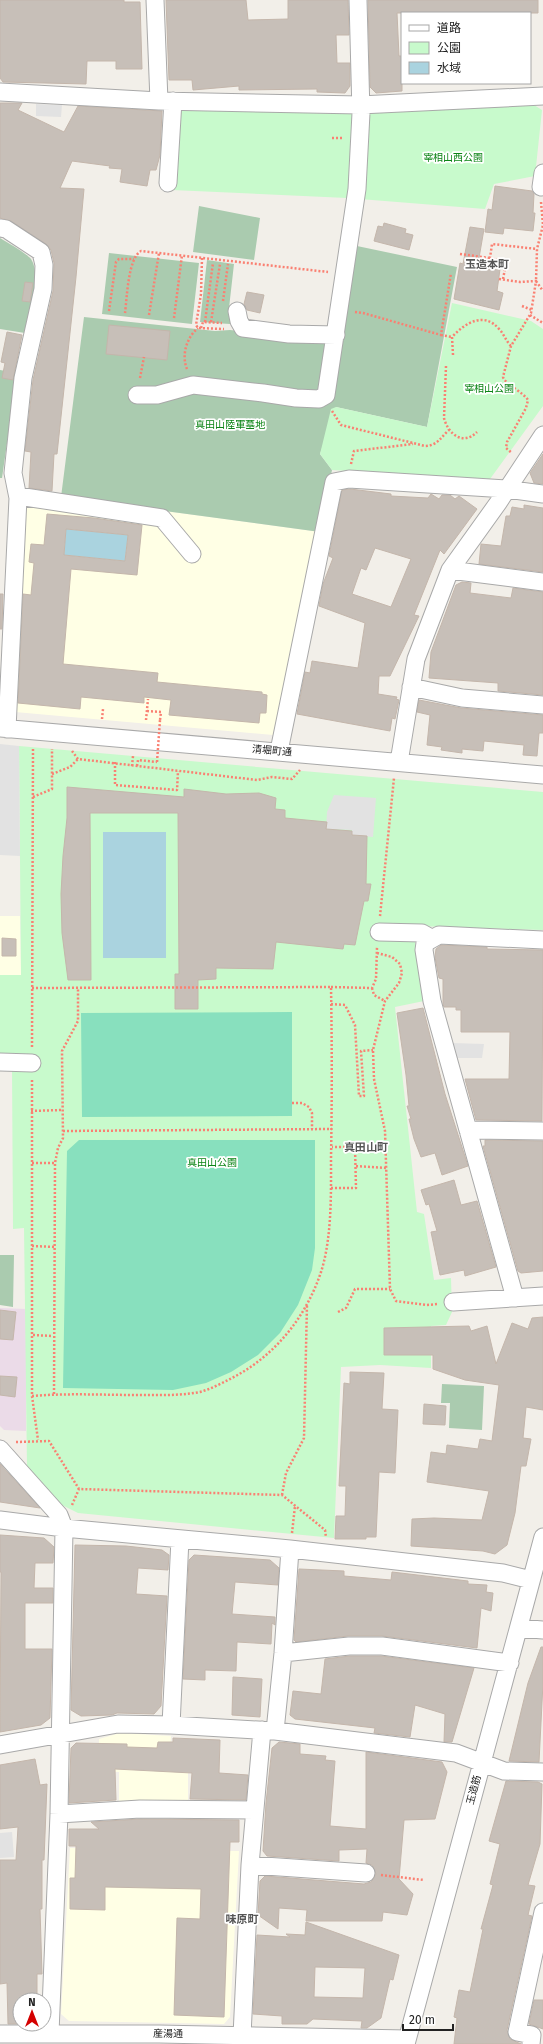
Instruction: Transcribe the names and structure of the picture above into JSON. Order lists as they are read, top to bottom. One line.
{"streets":{"street":["清堀町通","玉造筋","産湯通"]},"crossings":[["玉造筋","産湯通"]],"districts":["玉造本町","真田山町","味原町"],"parks":["宰相山西公園","宰相山公園","真田山陸軍墓地","真田山公園"],"legend":["道路","公園","水域"],"scale_bar":"20 m","north":"top"}
